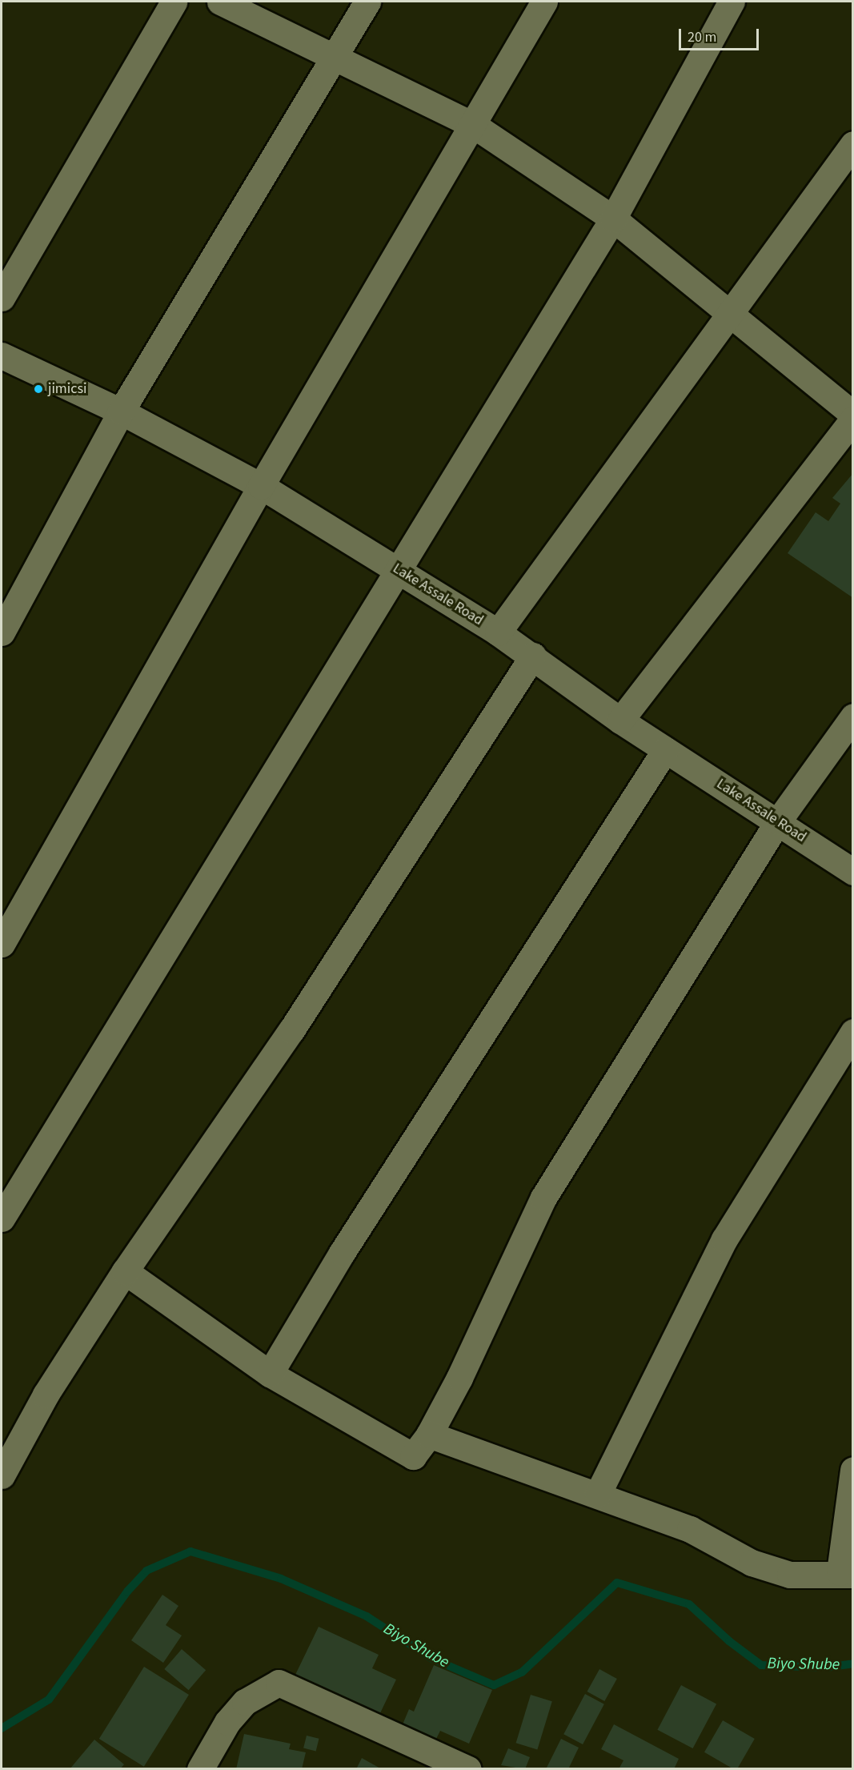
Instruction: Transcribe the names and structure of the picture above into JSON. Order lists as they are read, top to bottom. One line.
{"streets":{"street":["Lake Assale Road"]},"water":["Biyo Shube"],"places":["jimicsi"],"scale_bar":"20 m"}
